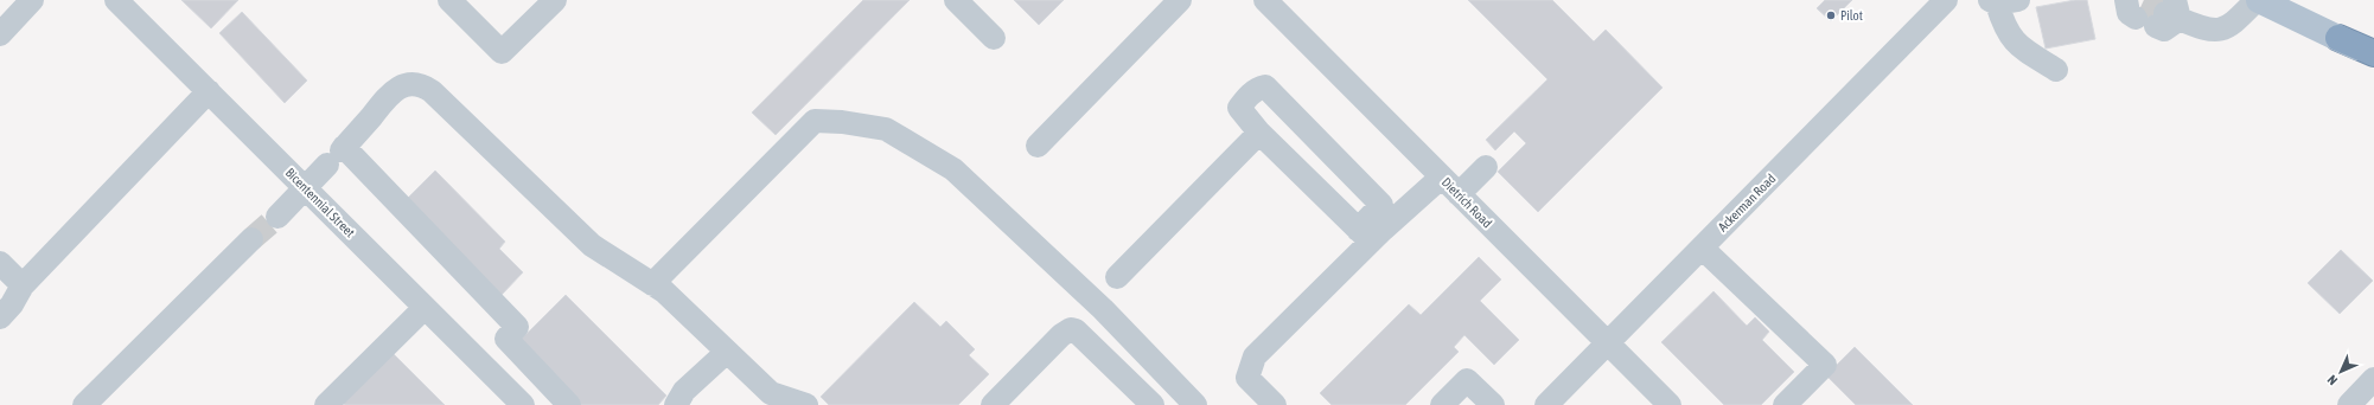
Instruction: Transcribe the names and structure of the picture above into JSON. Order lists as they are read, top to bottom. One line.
{"streets":{"street":["Bicentennial Street","Dietrich Road","Ackerman Road"]},"crossings":[["Dietrich Road","Ackerman Road"]],"places":["Pilot"],"north":"bottom left"}
